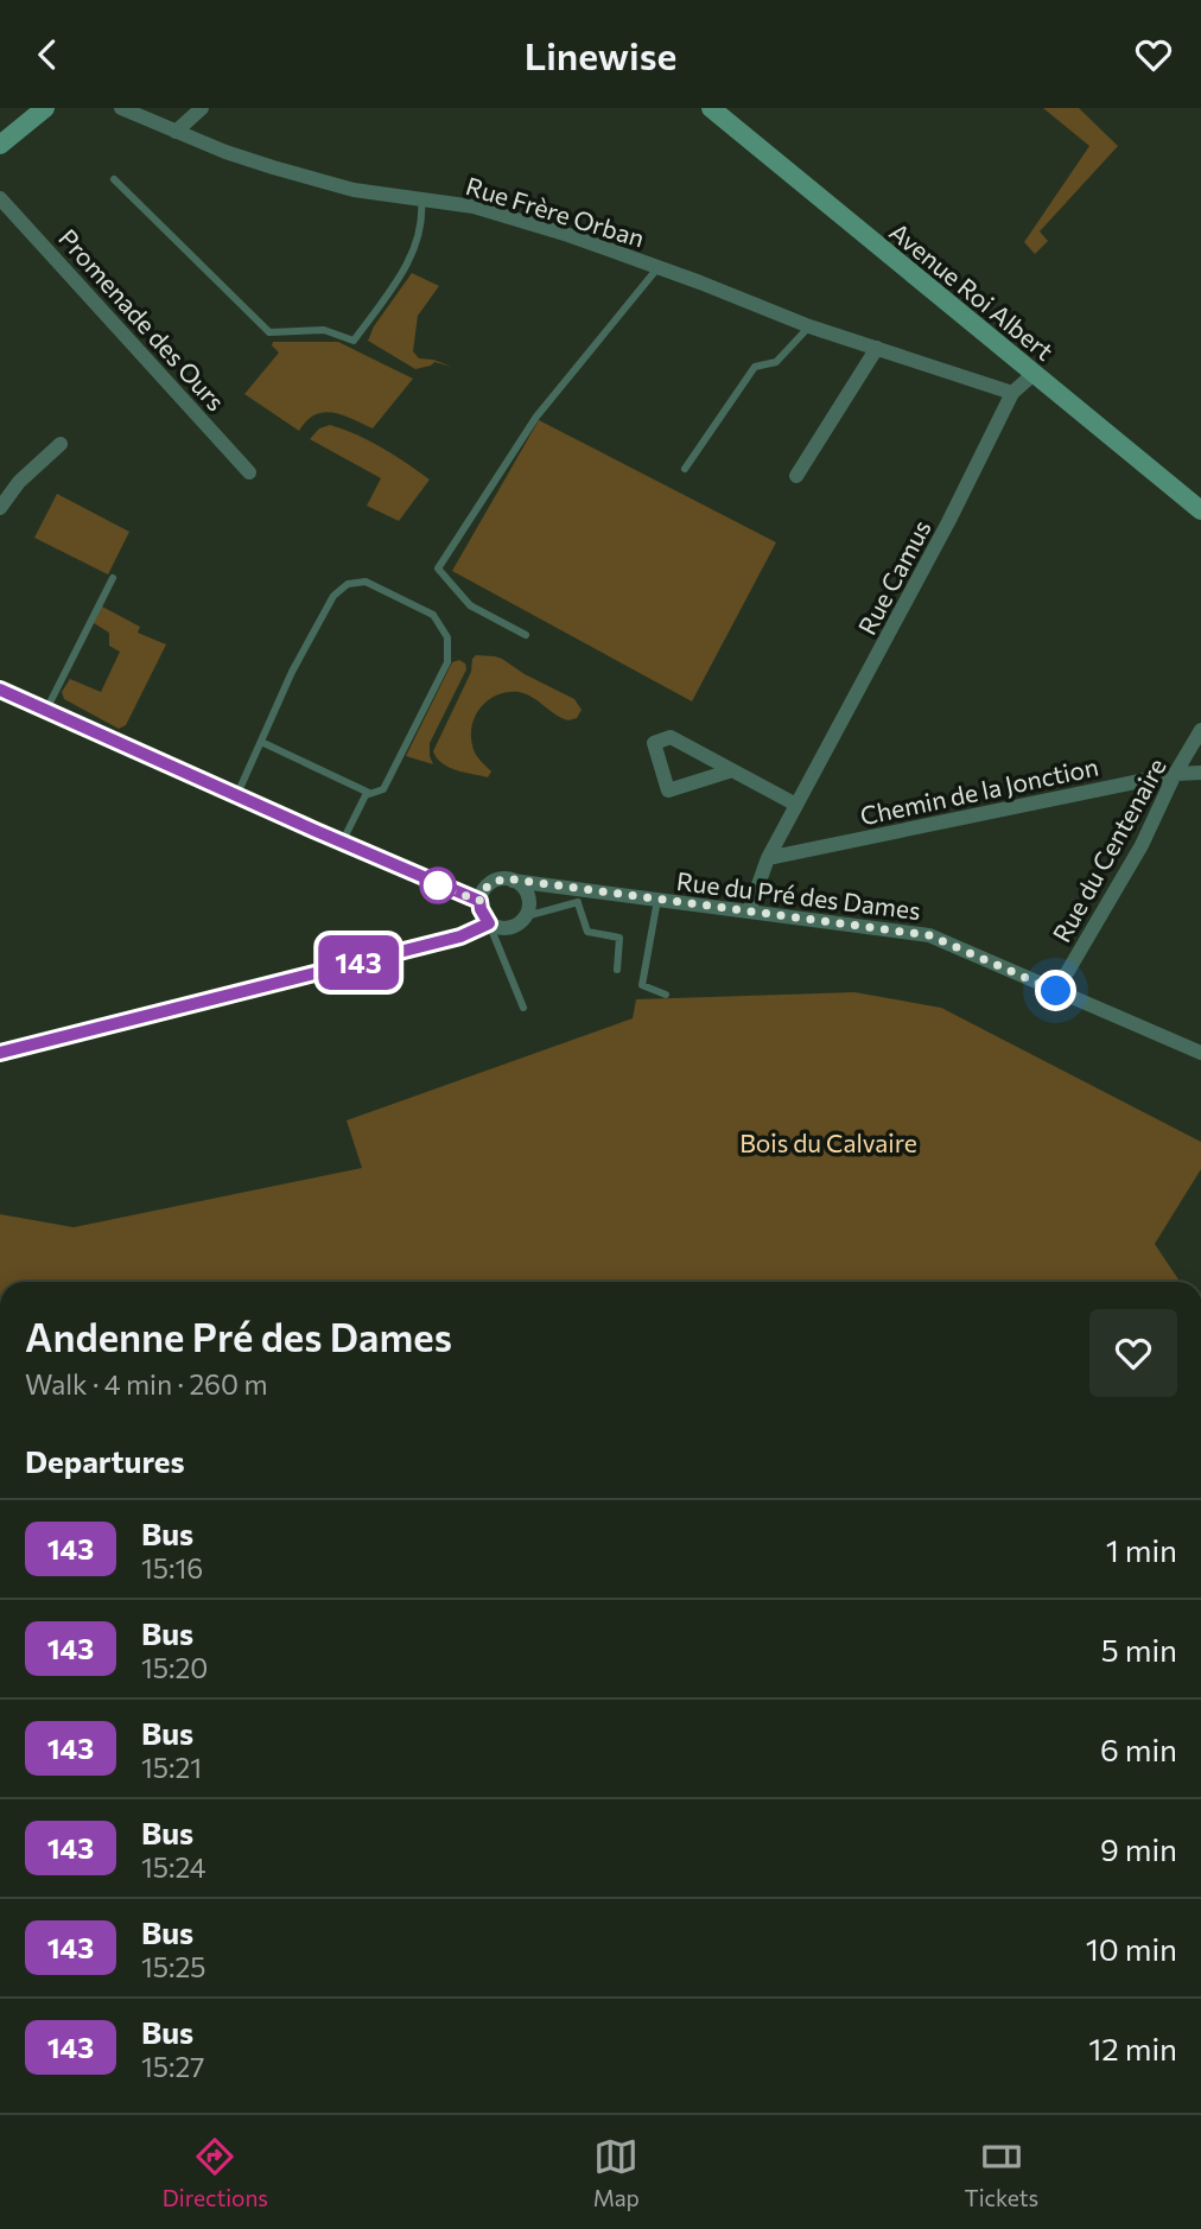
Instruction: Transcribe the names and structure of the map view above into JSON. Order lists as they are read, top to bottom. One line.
{"streets":{"main road":["Avenue Roi Albert"],"street":["Rue Frère Orban","Promenade des Ours","Rue Camus","Chemin de la Jonction","Rue du Centenaire","Rue du Pré des Dames"]},"crossings":[["Rue Frère Orban","Rue Camus"],["Avenue Roi Albert","Rue Camus"],["Rue Camus","Chemin de la Jonction"],["Rue Camus","Rue du Pré des Dames"],["Chemin de la Jonction","Rue du Centenaire"],["Rue du Centenaire","Rue du Pré des Dames"]],"parks":["Bois du Calvaire"],"lines":["bus line 143"],"page":{"header":"Linewise","on_map":"143","heading":[["Andenne Pré des Dames","Walk · 4 min · 260 m"],"Departures"],"list":[{"mark":"143","name":"Bus","note":"15:16","value":"1 min"},{"mark":"143","name":"Bus","note":"15:20","value":"5 min"},{"mark":"143","name":"Bus","note":"15:21","value":"6 min"},{"mark":"143","name":"Bus","note":"15:24","value":"9 min"},{"mark":"143","name":"Bus","note":"15:25","value":"10 min"},{"mark":"143","name":"Bus","note":"15:27","value":"12 min"}],"tabs":["Directions","Map","Tickets"]}}
